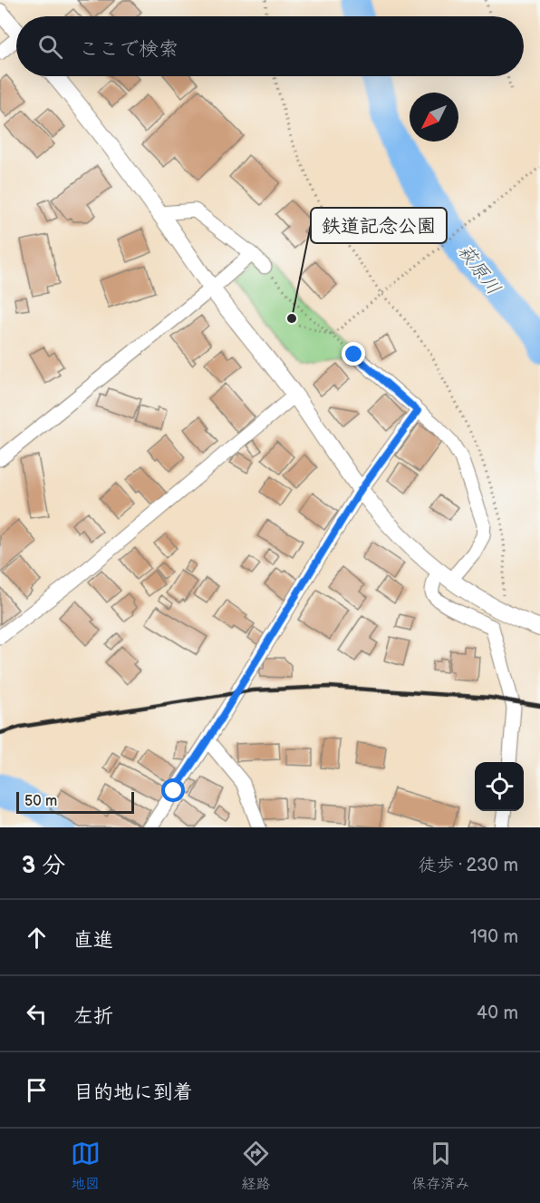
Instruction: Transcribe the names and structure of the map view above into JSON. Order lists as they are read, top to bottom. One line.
{"water":["萩原川"],"places":["鉄道記念公園"],"scale_bar":"50 m","north":"bottom left","page":{"search":"ここで検索","scale":"50 m","heading":["3 分","徒歩 · 230 m"],"list":[["直進","190 m"],["左折","40 m"],"目的地に到着"],"nav":["地図","経路","保存済み"]}}
